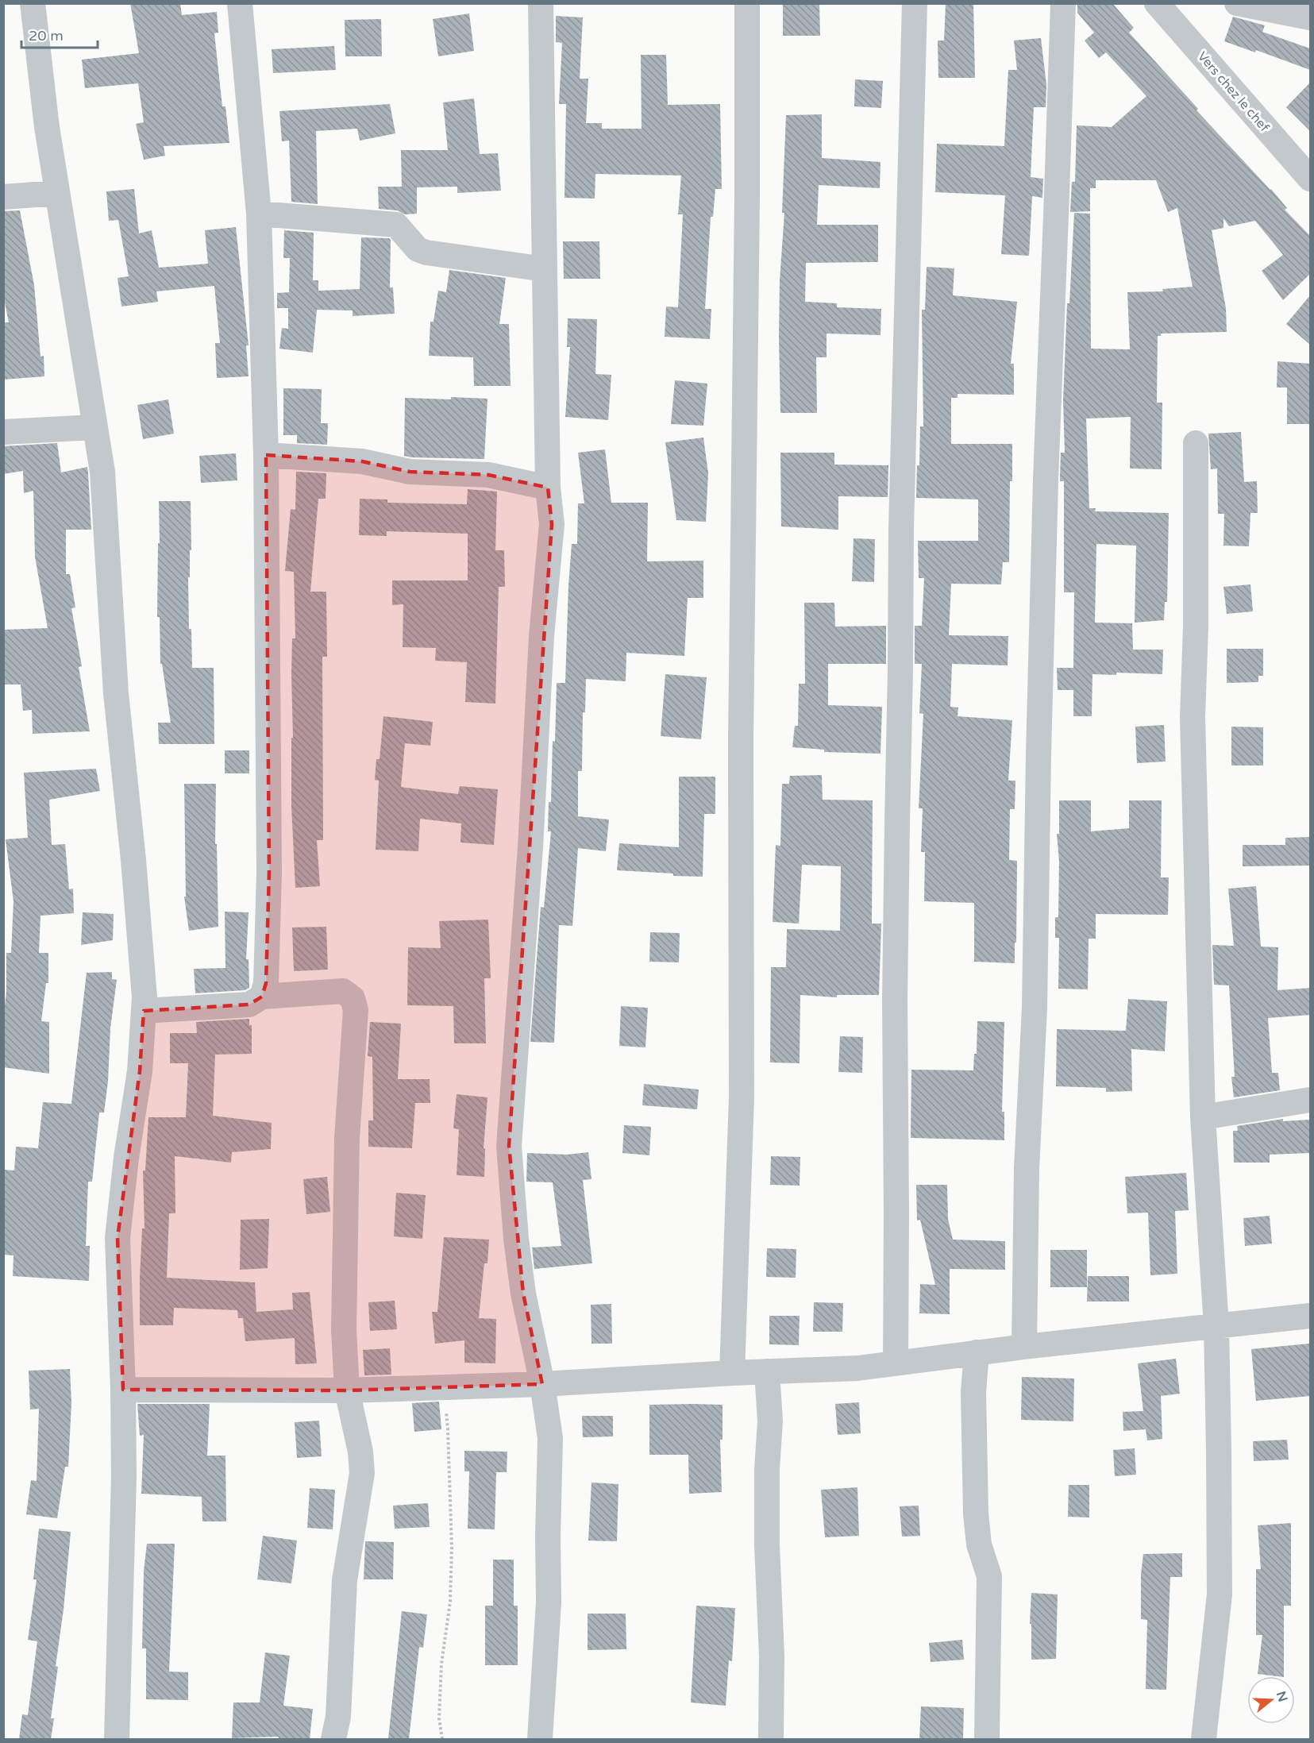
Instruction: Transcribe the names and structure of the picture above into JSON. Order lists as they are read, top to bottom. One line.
{"streets":{"street":["Vers chez le chef"]},"scale_bar":"20 m","north":"right"}
